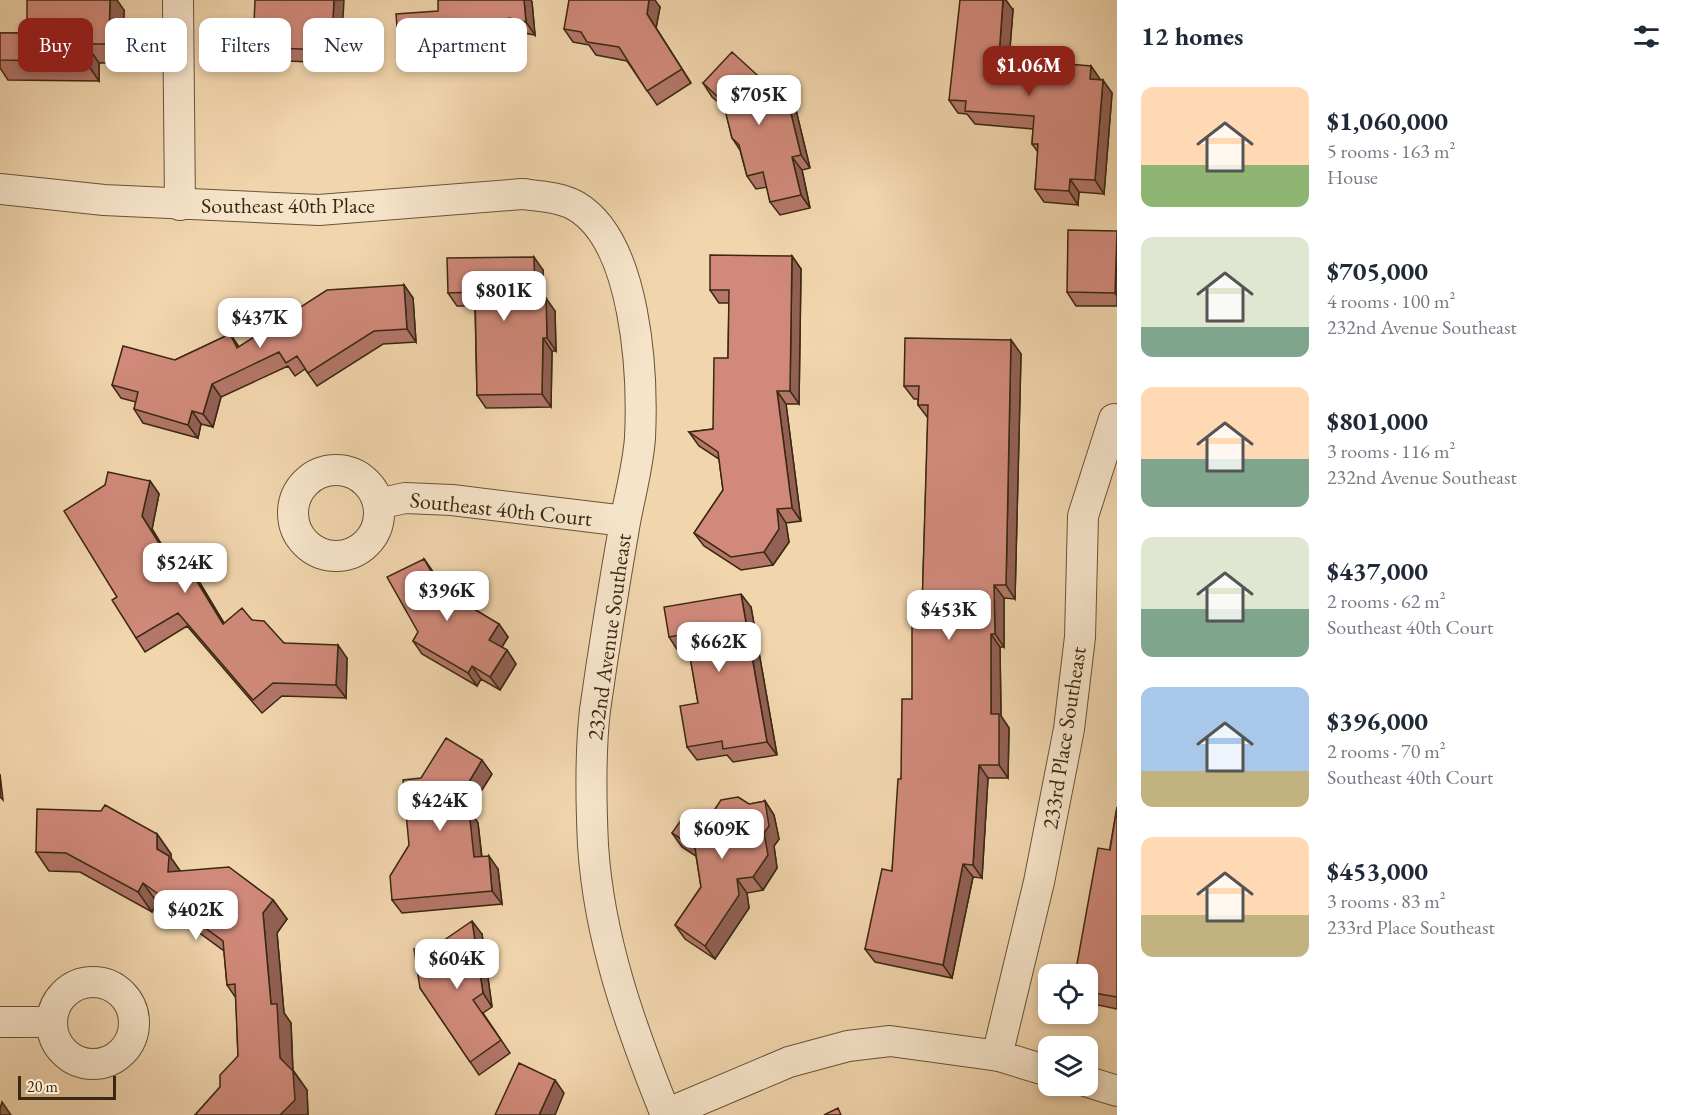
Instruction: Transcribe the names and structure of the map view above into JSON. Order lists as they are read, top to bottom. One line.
{"streets":{"street":["Southeast 40th Place","Southeast 40th Court","232nd Avenue Southeast","233rd Place Southeast"]},"crossings":[["Southeast 40th Place","232nd Avenue Southeast"],["Southeast 40th Court","232nd Avenue Southeast"]],"scale_bar":"20 m","page":{"heading":"12 homes","chip":["Buy","Rent","Filters","New","Apartment"],"price":["$1.06M","$705K","$801K","$437K","$524K","$396K","$453K","$662K","$424K","$609K","$402K","$604K"],"list":[{"name":"$1,060,000","note":"5 rooms · 163 m² · House"},{"name":"$705,000","note":"4 rooms · 100 m² · 232nd Avenue Southeast"},{"name":"$801,000","note":"3 rooms · 116 m² · 232nd Avenue Southeast"},{"name":"$437,000","note":"2 rooms · 62 m² · Southeast 40th Court"},{"name":"$396,000","note":"2 rooms · 70 m² · Southeast 40th Court"},{"name":"$453,000","note":"3 rooms · 83 m² · 233rd Place Southeast"}],"scale":"20 m"}}
